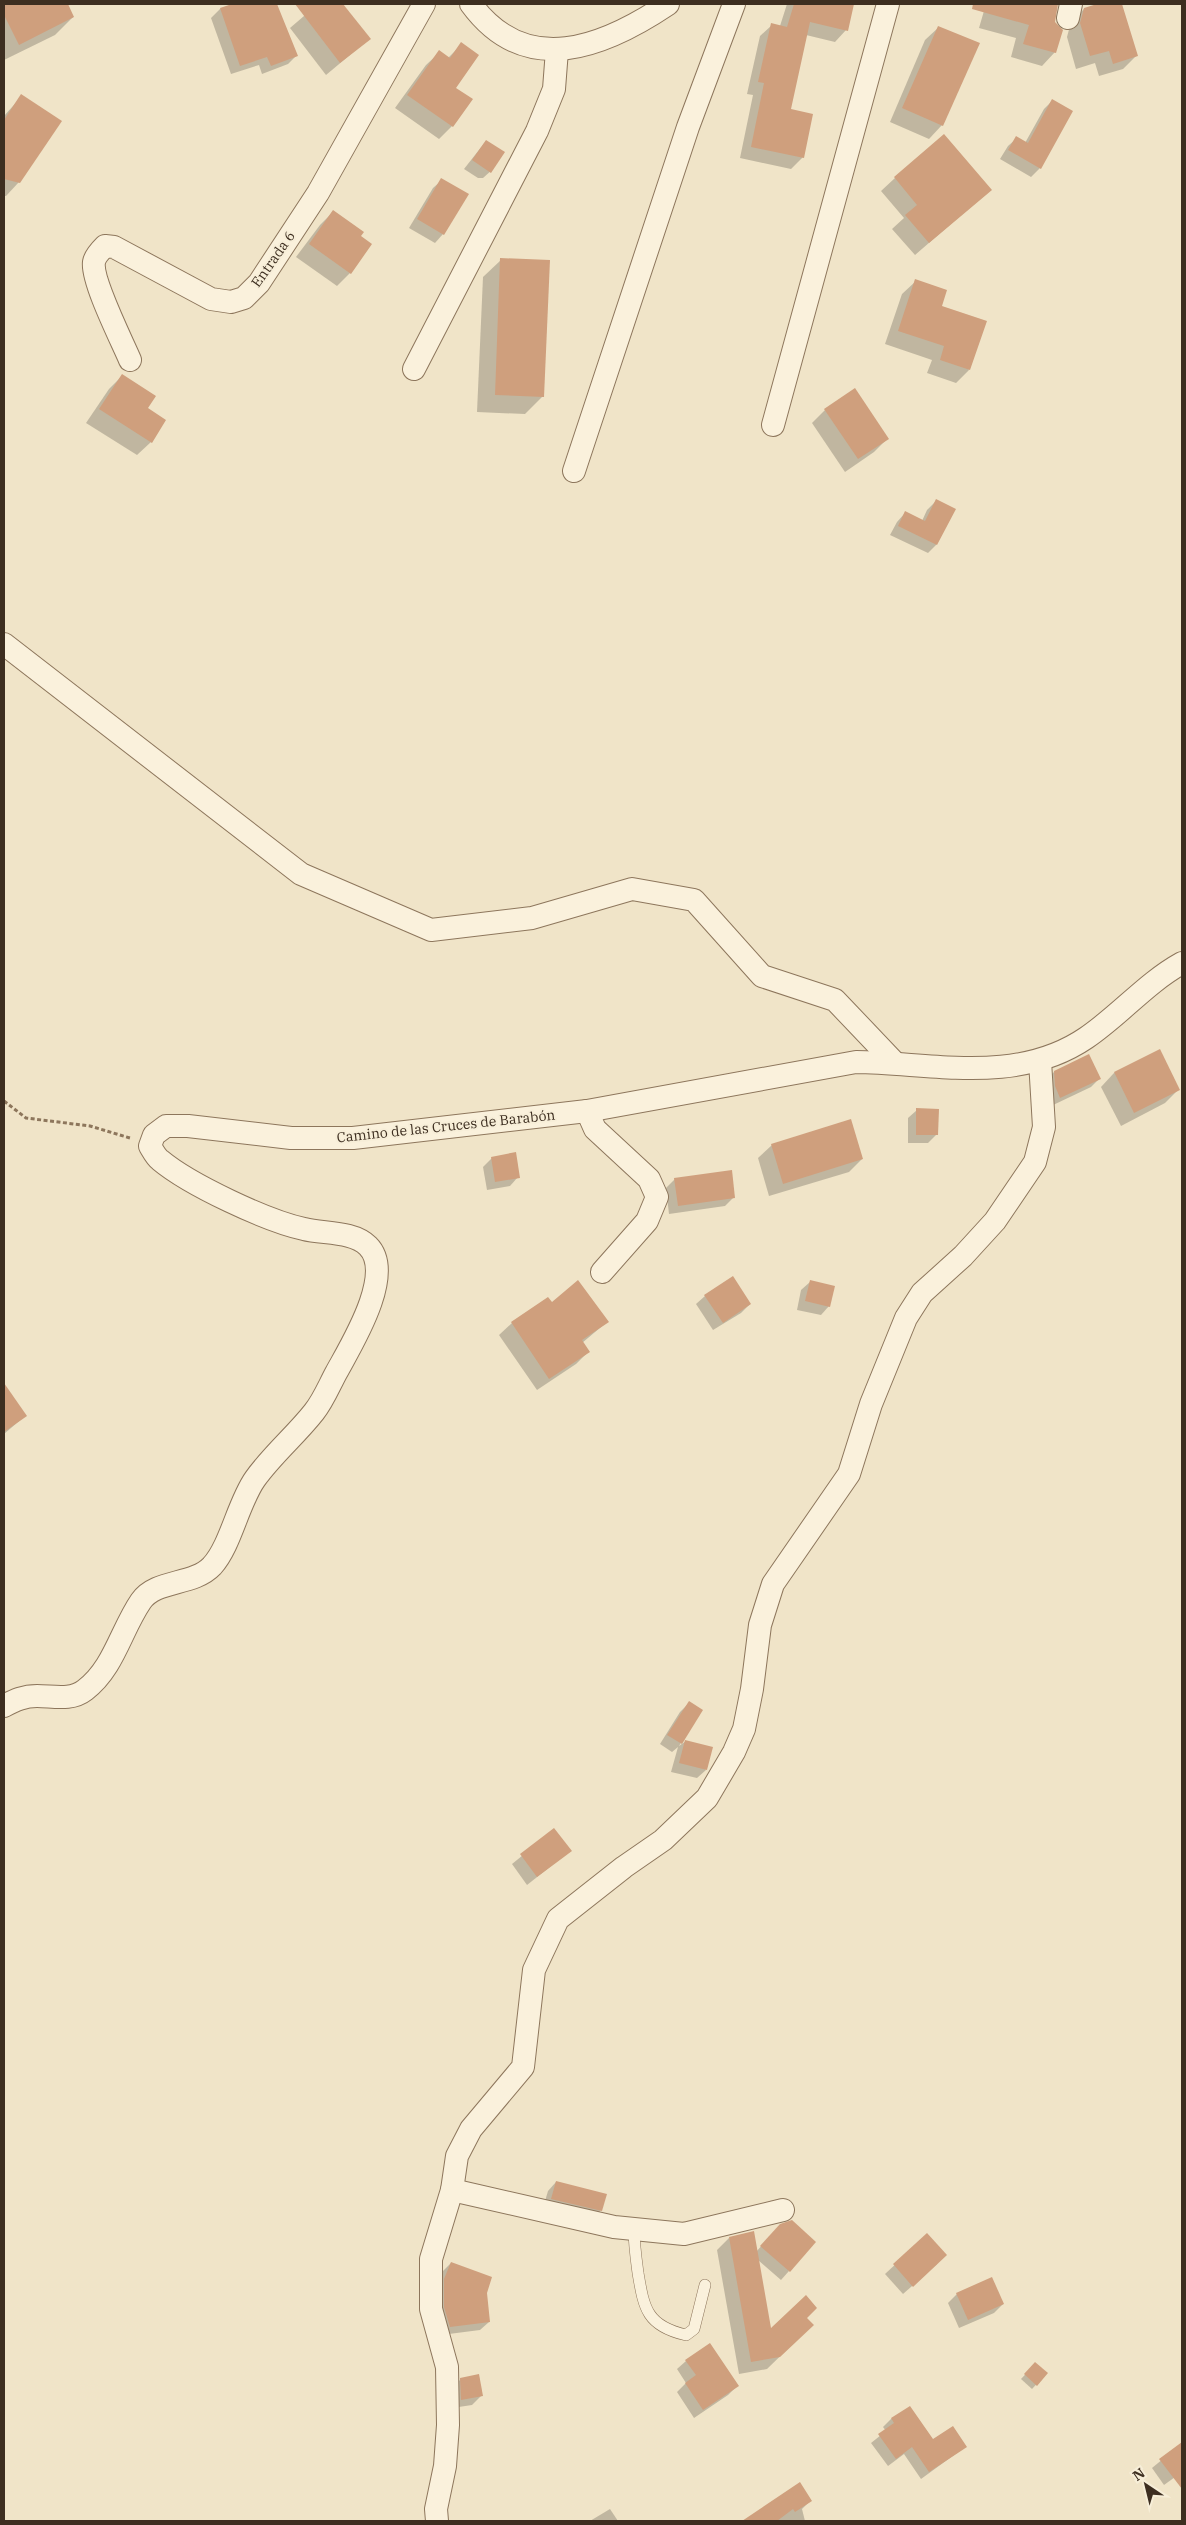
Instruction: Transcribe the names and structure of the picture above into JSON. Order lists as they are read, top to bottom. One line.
{"streets":{"street":["Entrada 6","Camino de las Cruces de Barabón"]},"north":"top left"}
